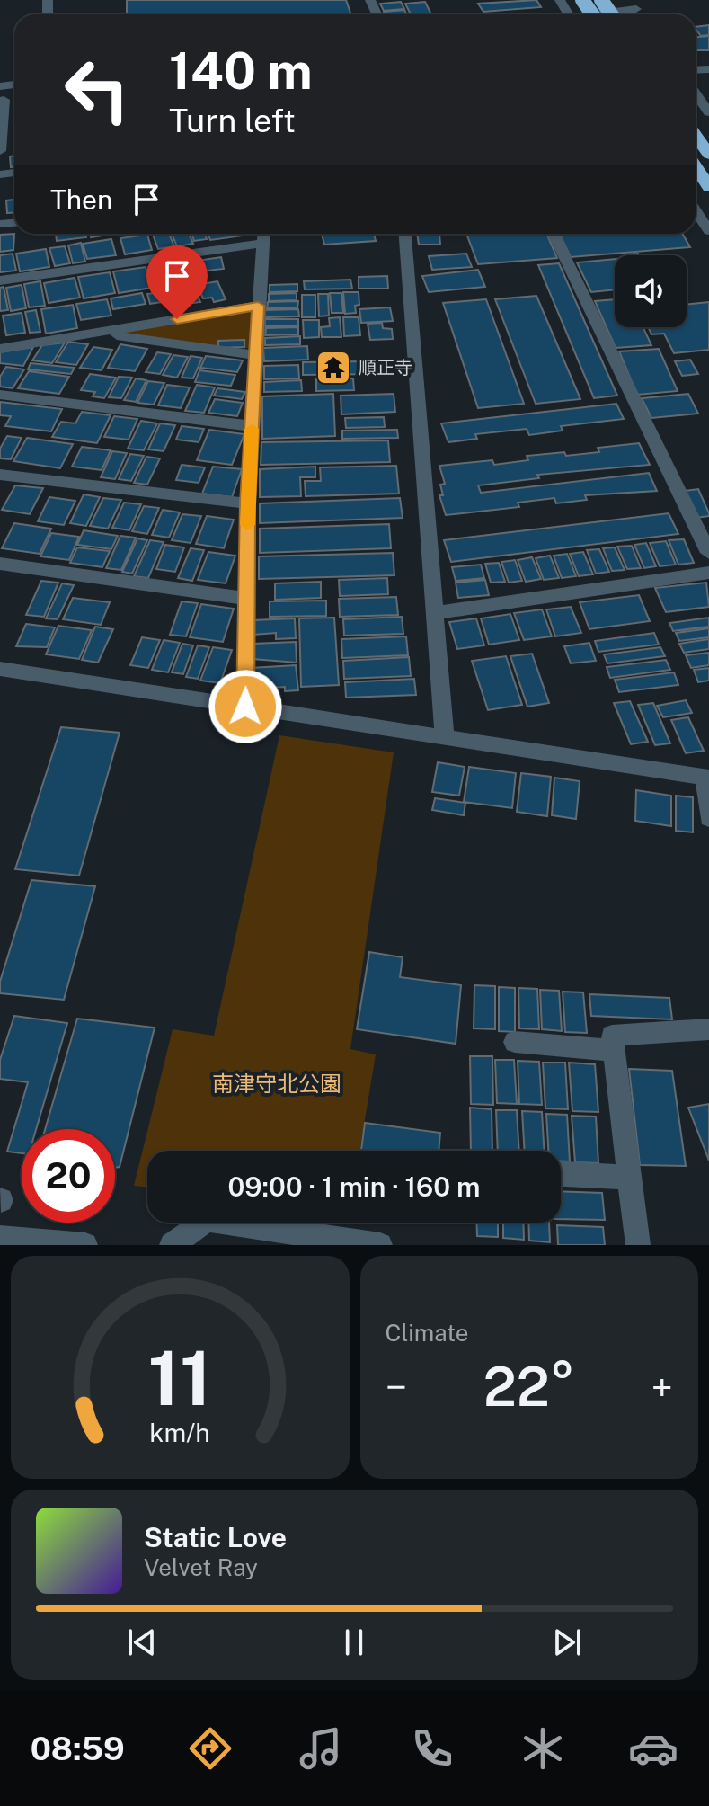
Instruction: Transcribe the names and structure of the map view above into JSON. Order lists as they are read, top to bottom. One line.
{"parks":["南津守北公園"],"places":{"temple":["順正寺"]},"page":{"turn":["140 m","Turn left"],"then":"Then","limit":"20","trip":"09:00 · 1 min · 160 m","tile":"Climate","heat":["−","22°","+"],"song":["Static Love","Velvet Ray"],"tabs":"08:59","gauge":["11","km/h"]}}
